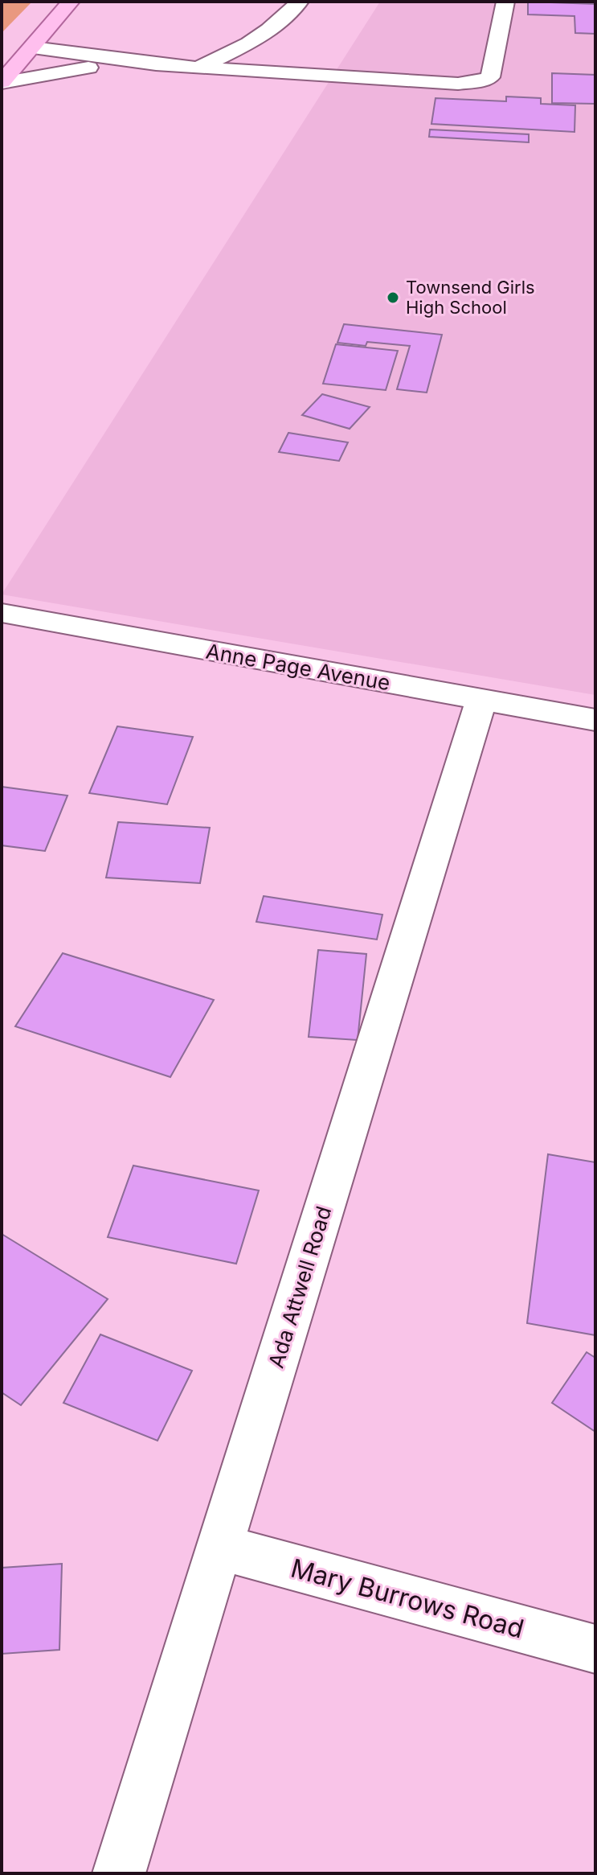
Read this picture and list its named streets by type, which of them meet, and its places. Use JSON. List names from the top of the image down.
{
  "streets": {
    "street": ["Anne Page Avenue", "Ada Attwell Road", "Mary Burrows Road"]
  },
  "crossings": [
    ["Anne Page Avenue", "Ada Attwell Road"],
    ["Ada Attwell Road", "Mary Burrows Road"]
  ],
  "places": ["Townsend Girls High School"]
}
